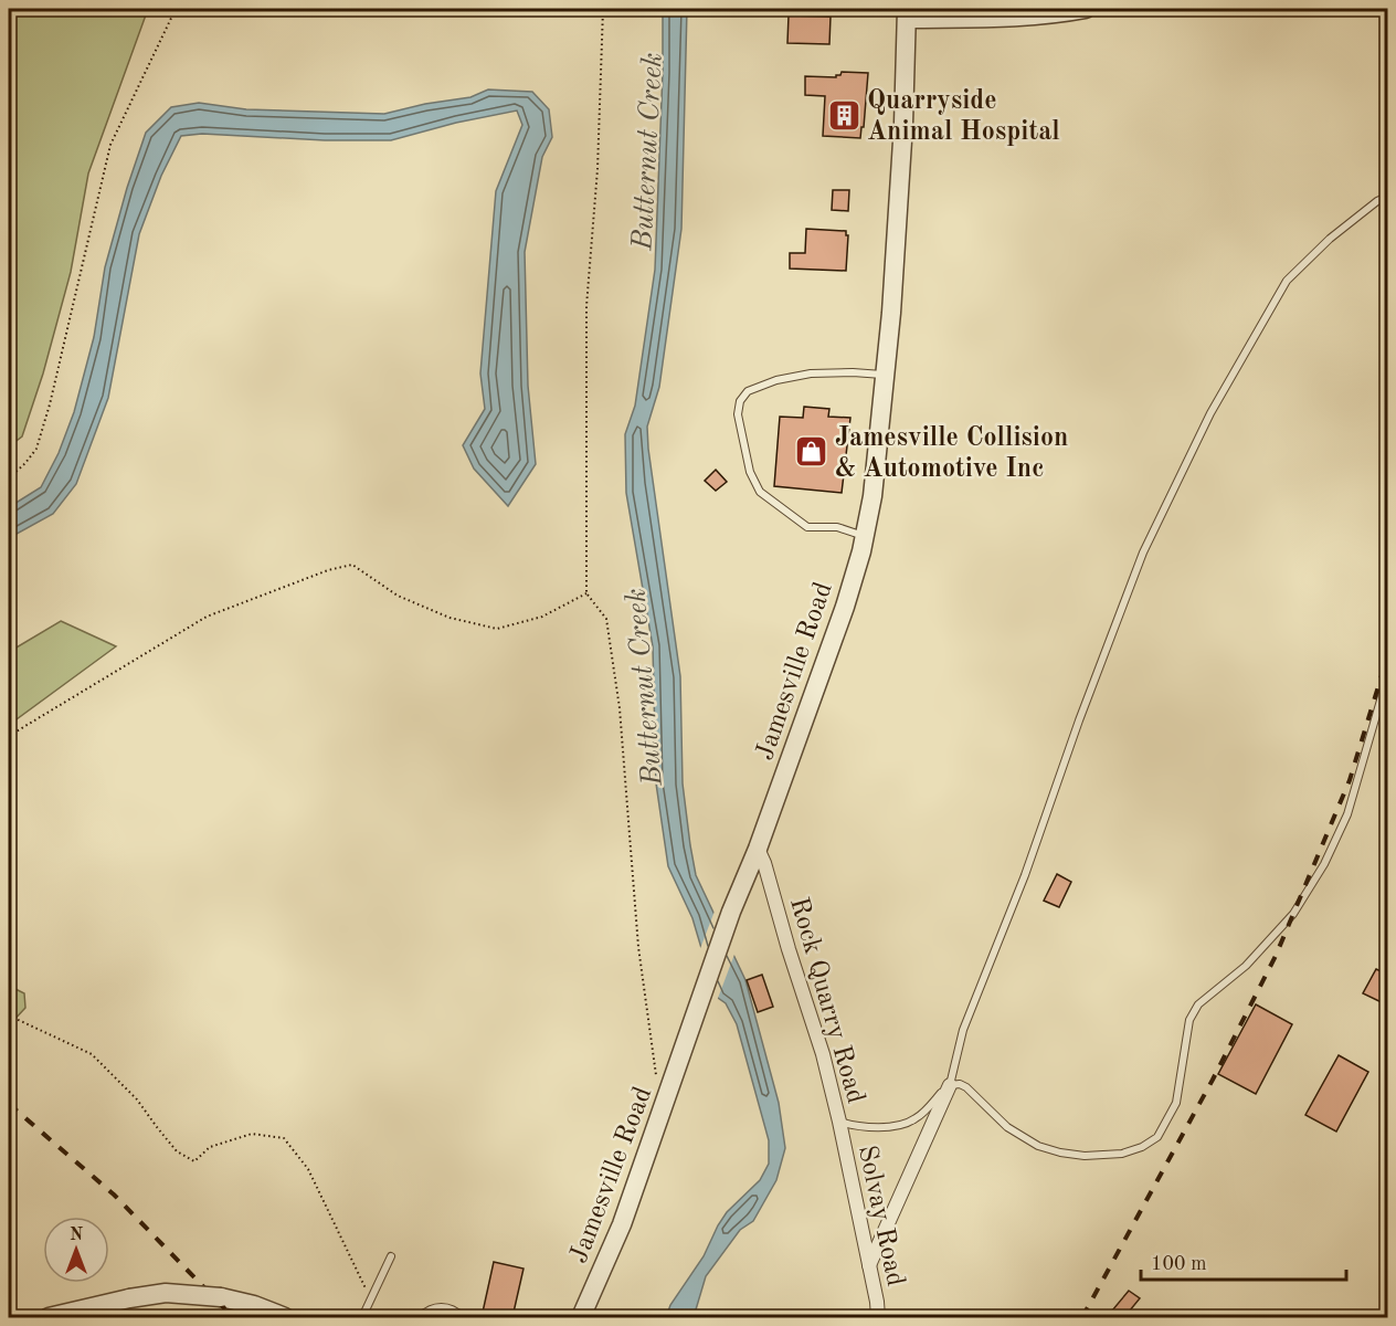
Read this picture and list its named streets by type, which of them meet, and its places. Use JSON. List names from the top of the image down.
{
  "streets": {
    "street": ["Jamesville Road", "Rock Quarry Road", "Solvay Road"]
  },
  "crossings": [
    ["Jamesville Road", "Rock Quarry Road"],
    ["Rock Quarry Road", "Solvay Road"]
  ],
  "water": ["Butternut Creek"],
  "places": {
    "building": ["Quarryside Animal Hospital"],
    "shop": ["Jamesville Collision & Automotive Inc"]
  },
  "scale_bar": "100 m",
  "north": "top"
}
